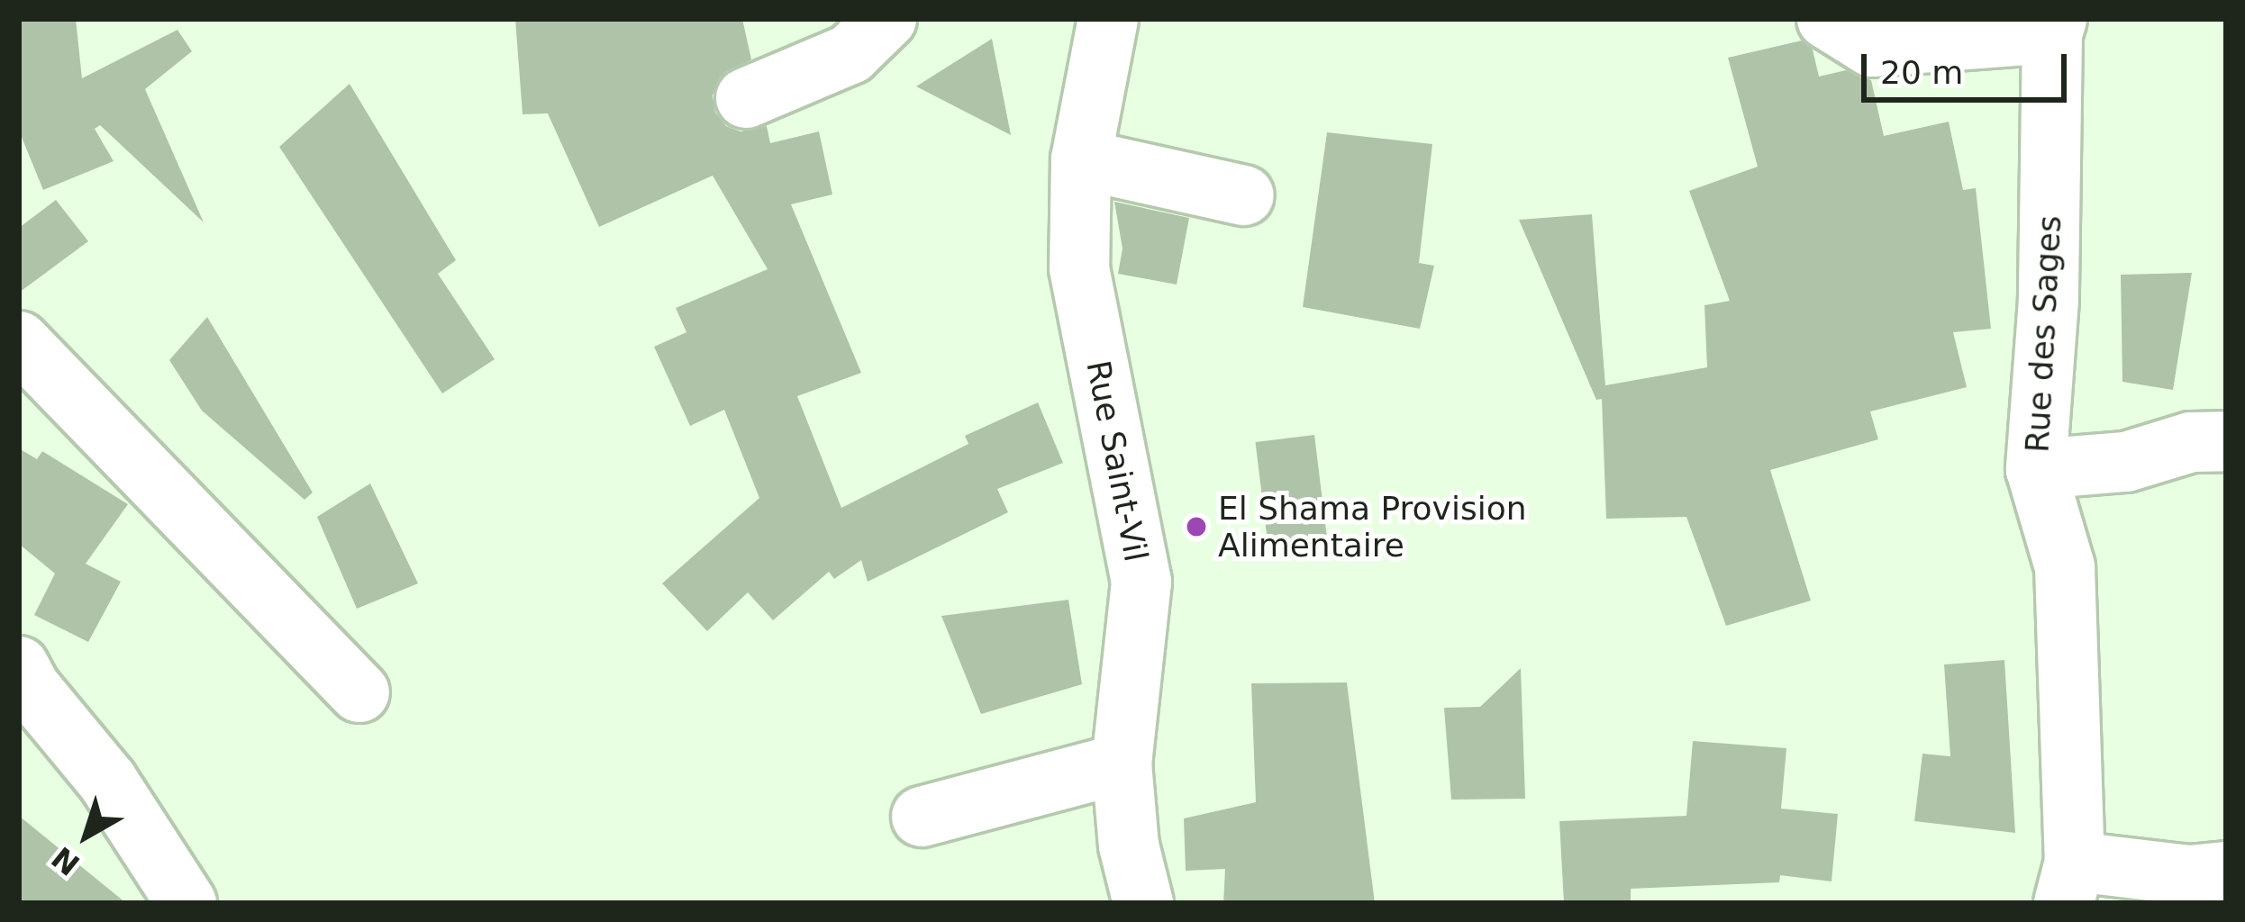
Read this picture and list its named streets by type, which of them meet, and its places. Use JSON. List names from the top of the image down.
{
  "streets": {
    "street": ["Rue des Sages", "Rue Saint-Vil"]
  },
  "places": ["El Shama Provision Alimentaire"],
  "scale_bar": "20 m",
  "north": "bottom left"
}
